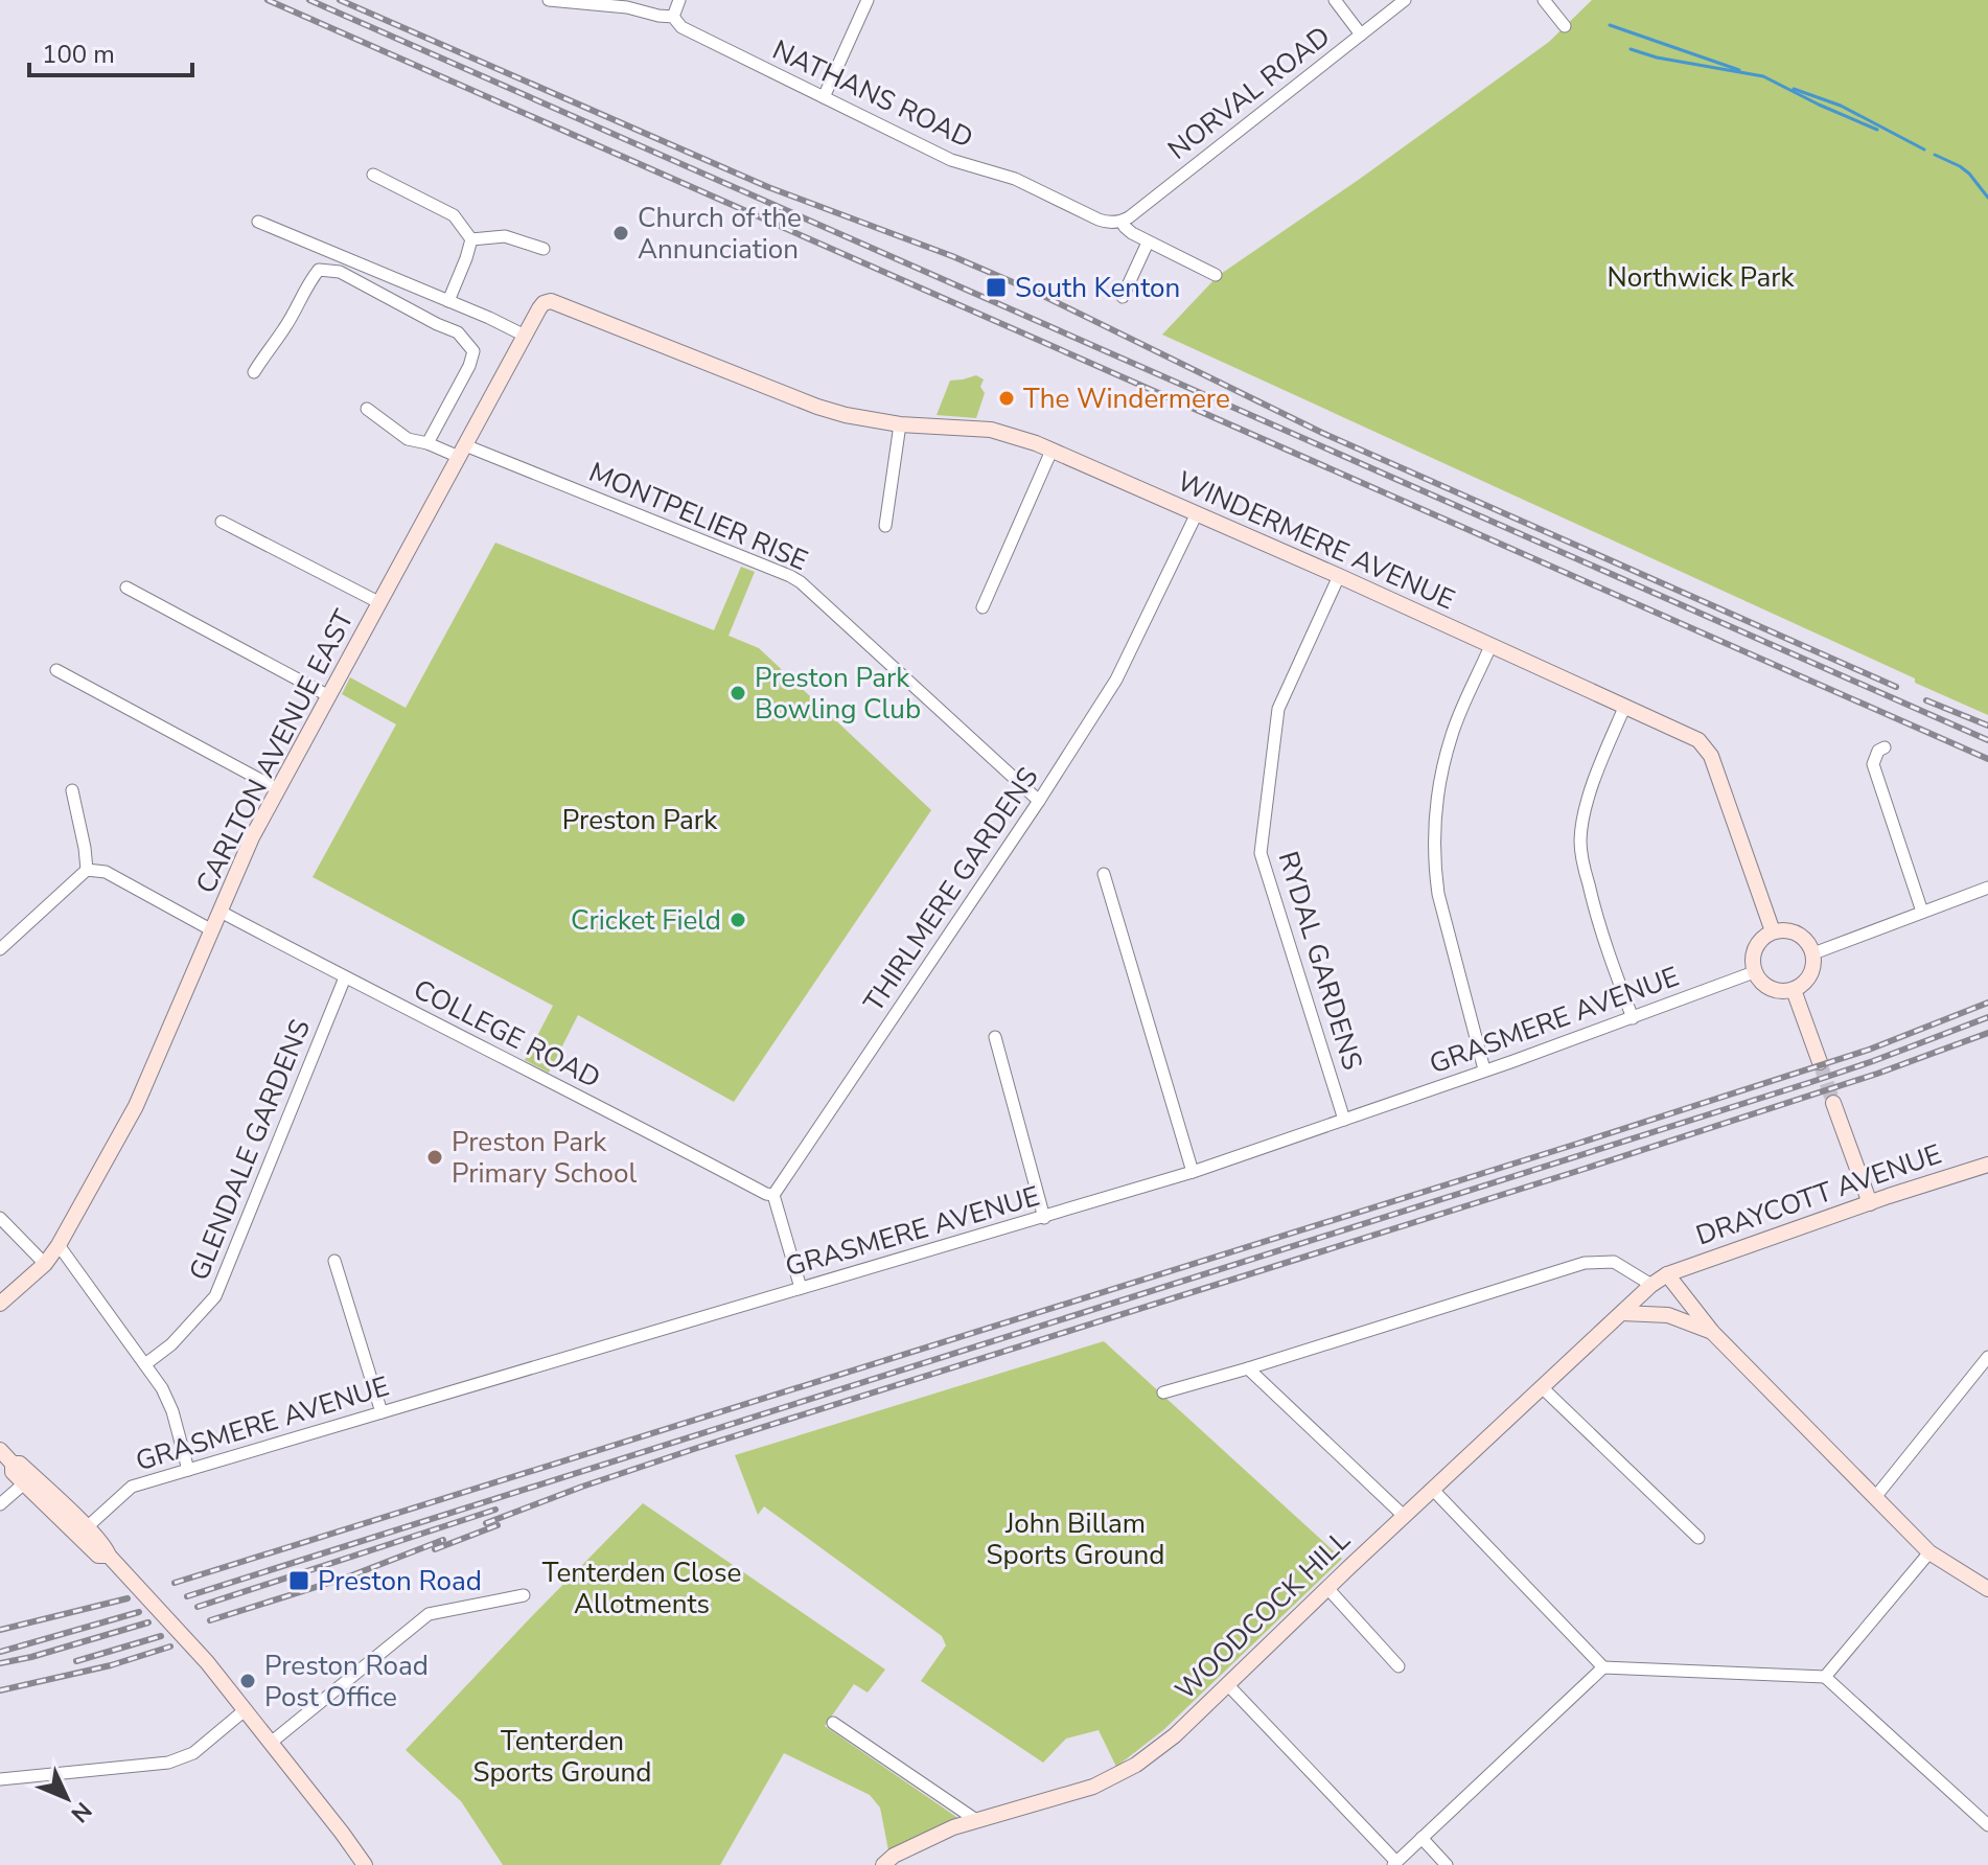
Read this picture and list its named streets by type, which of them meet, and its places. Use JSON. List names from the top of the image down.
{
  "streets": {
    "street": [
      "NORVAL ROAD",
      "NATHANS ROAD",
      "MONTPELIER RISE",
      "WINDERMERE AVENUE",
      "CARLTON AVENUE EAST",
      "THIRLMERE GARDENS",
      "RYDAL GARDENS",
      "GRASMERE AVENUE",
      "COLLEGE ROAD",
      "GLENDALE GARDENS",
      "DRAYCOTT AVENUE",
      "WOODCOCK HILL"
    ]
  },
  "crossings": [
    ["NORVAL ROAD", "NATHANS ROAD"],
    ["MONTPELIER RISE", "CARLTON AVENUE EAST"],
    ["MONTPELIER RISE", "THIRLMERE GARDENS"],
    ["WINDERMERE AVENUE", "CARLTON AVENUE EAST"],
    ["WINDERMERE AVENUE", "THIRLMERE GARDENS"],
    ["WINDERMERE AVENUE", "RYDAL GARDENS"],
    ["WINDERMERE AVENUE", "GRASMERE AVENUE"],
    ["CARLTON AVENUE EAST", "COLLEGE ROAD"],
    ["THIRLMERE GARDENS", "COLLEGE ROAD"],
    ["RYDAL GARDENS", "GRASMERE AVENUE"],
    ["COLLEGE ROAD", "GLENDALE GARDENS"],
    ["DRAYCOTT AVENUE", "WOODCOCK HILL"]
  ],
  "parks": [
    "Northwick Park",
    "Preston Park",
    "John Billam Sports Ground",
    "Tenterden Close Allotments",
    "Tenterden Sports Ground"
  ],
  "places": {
    "other": [
      "Church of the Annunciation",
      "The Windermere",
      "Preston Park Bowling Club",
      "Cricket Field",
      "Preston Park Primary School",
      "Preston Road Post Office"
    ],
    "transit": ["South Kenton", "Preston Road"]
  },
  "scale_bar": "100 m",
  "north": "bottom right"
}
